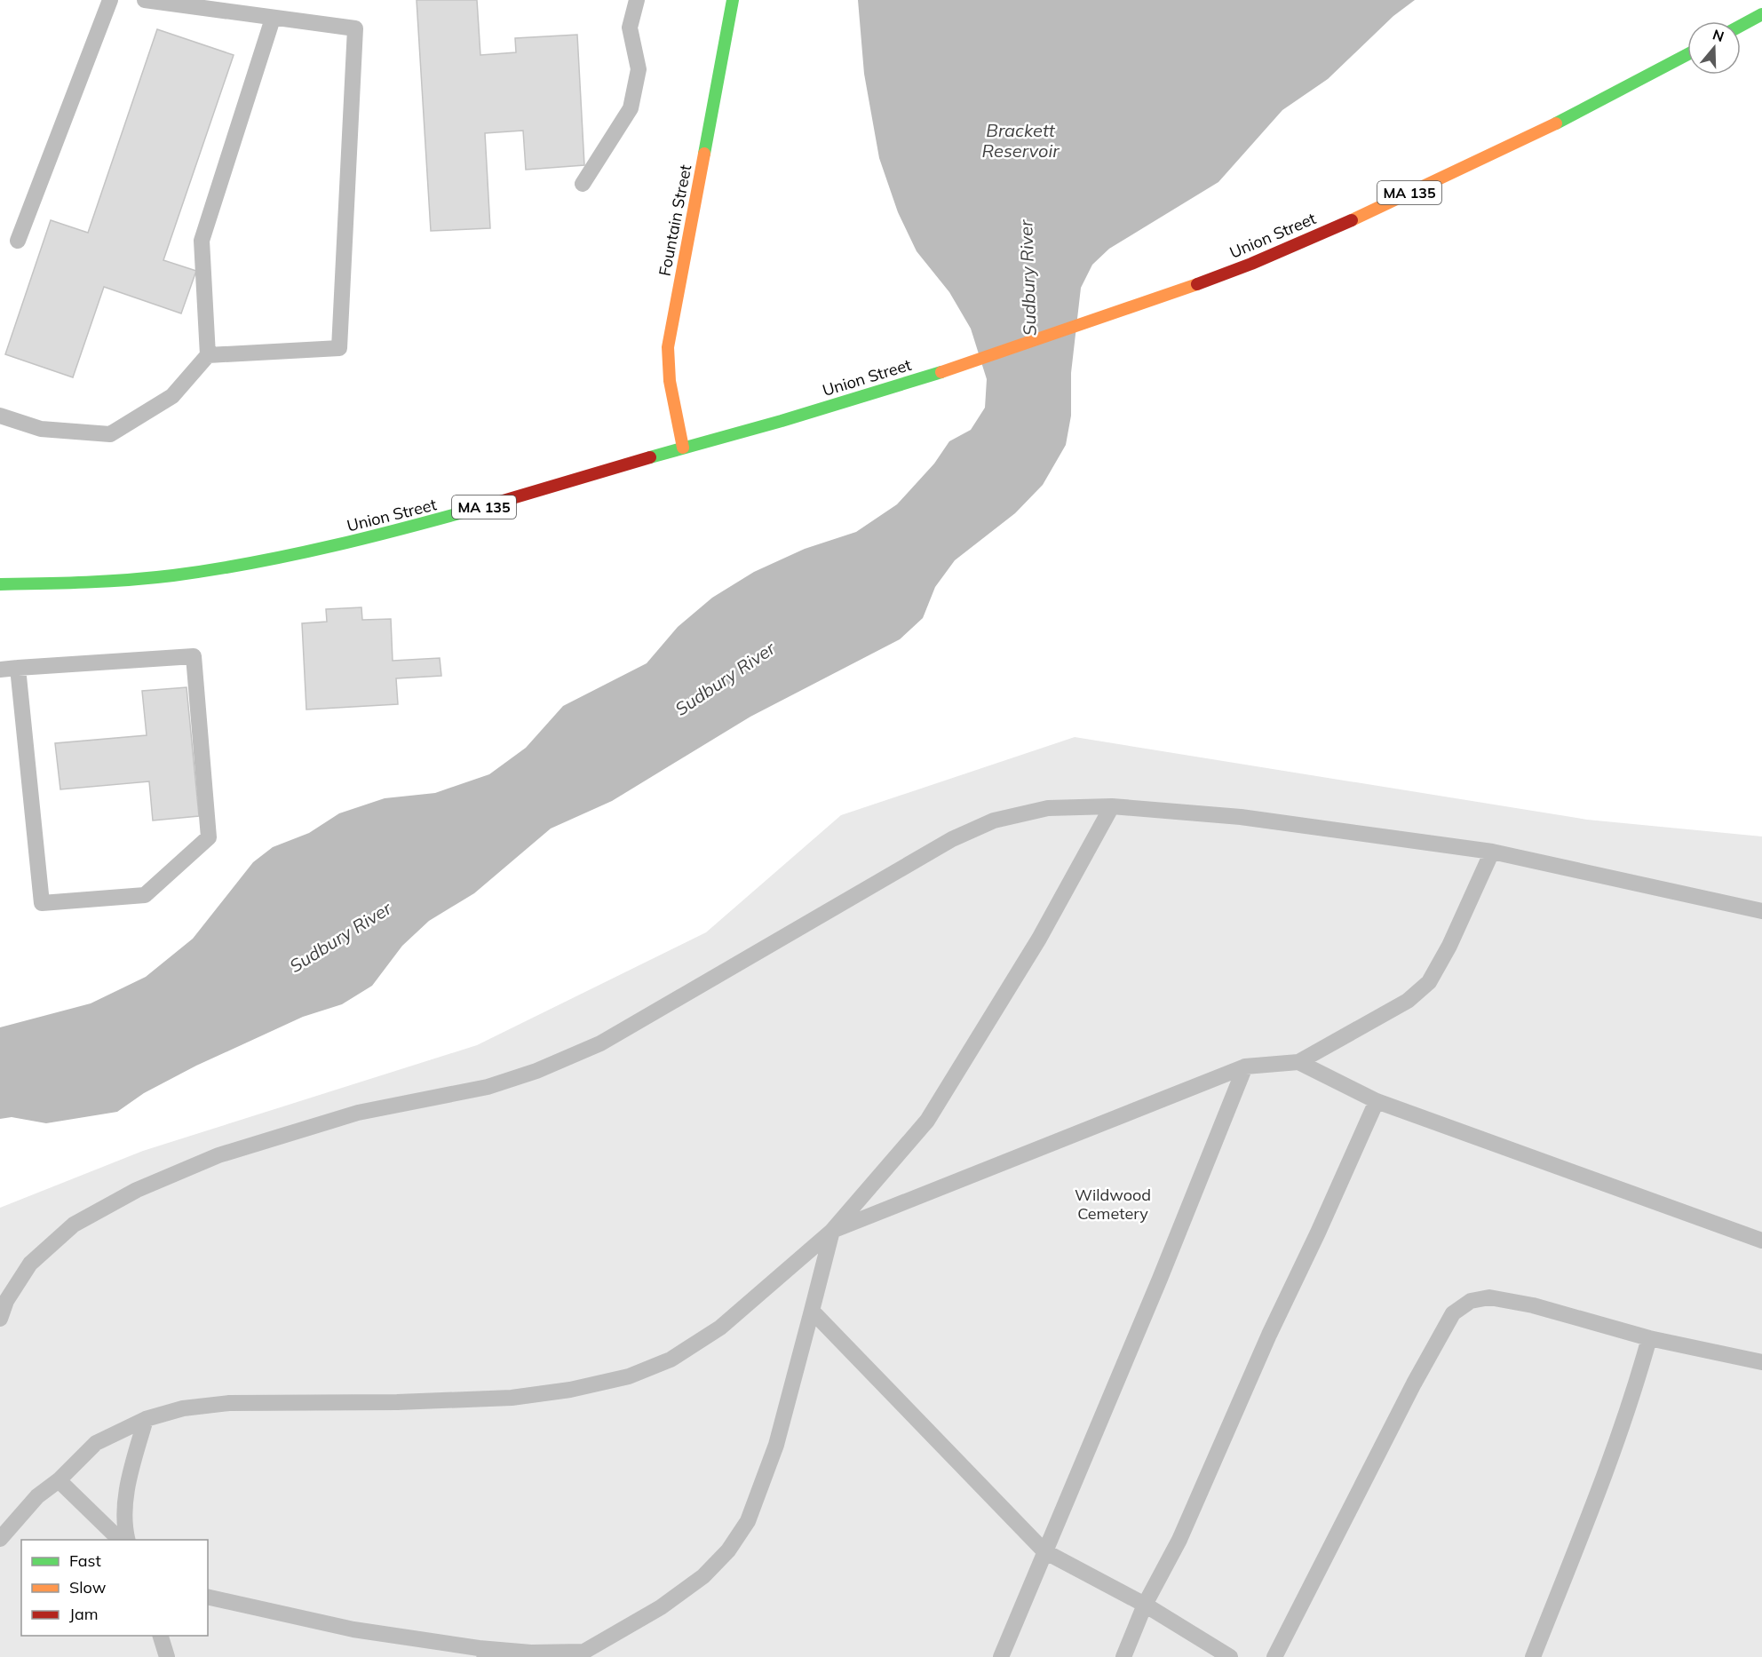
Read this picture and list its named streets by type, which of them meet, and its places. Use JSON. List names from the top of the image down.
{
  "streets": {
    "main road": ["MA 135", "Fountain Street", "Union Street"]
  },
  "crossings": [
    ["Fountain Street", "Union Street"]
  ],
  "water": ["Brackett Reservoir", "Sudbury River"],
  "parks": ["Wildwood Cemetery"],
  "legend": ["Fast", "Slow", "Jam"],
  "north": "top"
}
